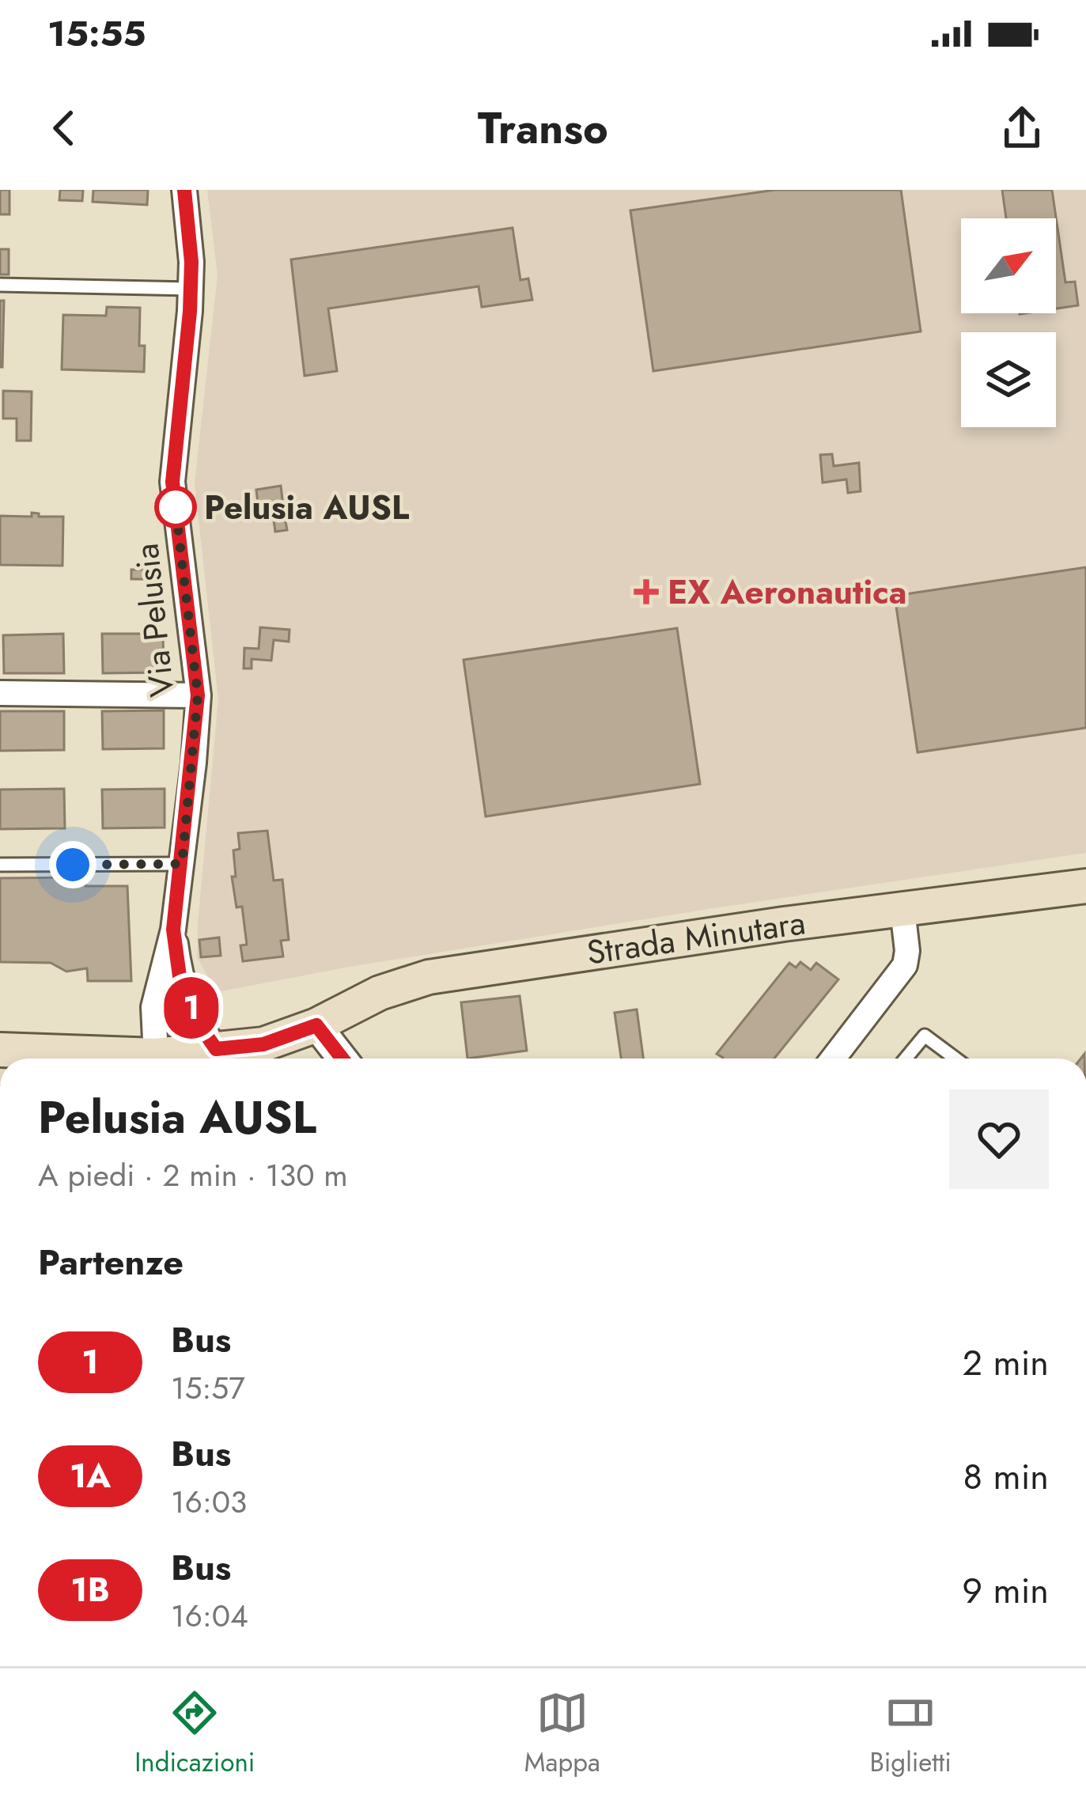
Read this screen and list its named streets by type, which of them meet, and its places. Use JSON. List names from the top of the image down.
{
  "streets": {
    "main road": ["Strada Minutara"],
    "street": ["Via Pelusia"]
  },
  "crossings": [
    ["Via Pelusia", "Strada Minutara"]
  ],
  "places": {
    "other": ["Pelusia AUSL"],
    "health": ["EX Aeronautica"]
  },
  "lines": ["bus line 1"],
  "north": "top right",
  "page": {
    "status": "15:55",
    "header": "Transo",
    "on_map": "1",
    "heading": [
      ["Pelusia AUSL", "A piedi · 2 min · 130 m"],
      "Partenze"
    ],
    "list": [
      {
        "mark": "1",
        "name": "Bus",
        "note": "15:57",
        "value": "2 min"
      },
      {
        "mark": "1A",
        "name": "Bus",
        "note": "16:03",
        "value": "8 min"
      },
      {
        "mark": "1B",
        "name": "Bus",
        "note": "16:04",
        "value": "9 min"
      }
    ],
    "tabs": ["Indicazioni", "Mappa", "Biglietti"]
  }
}
